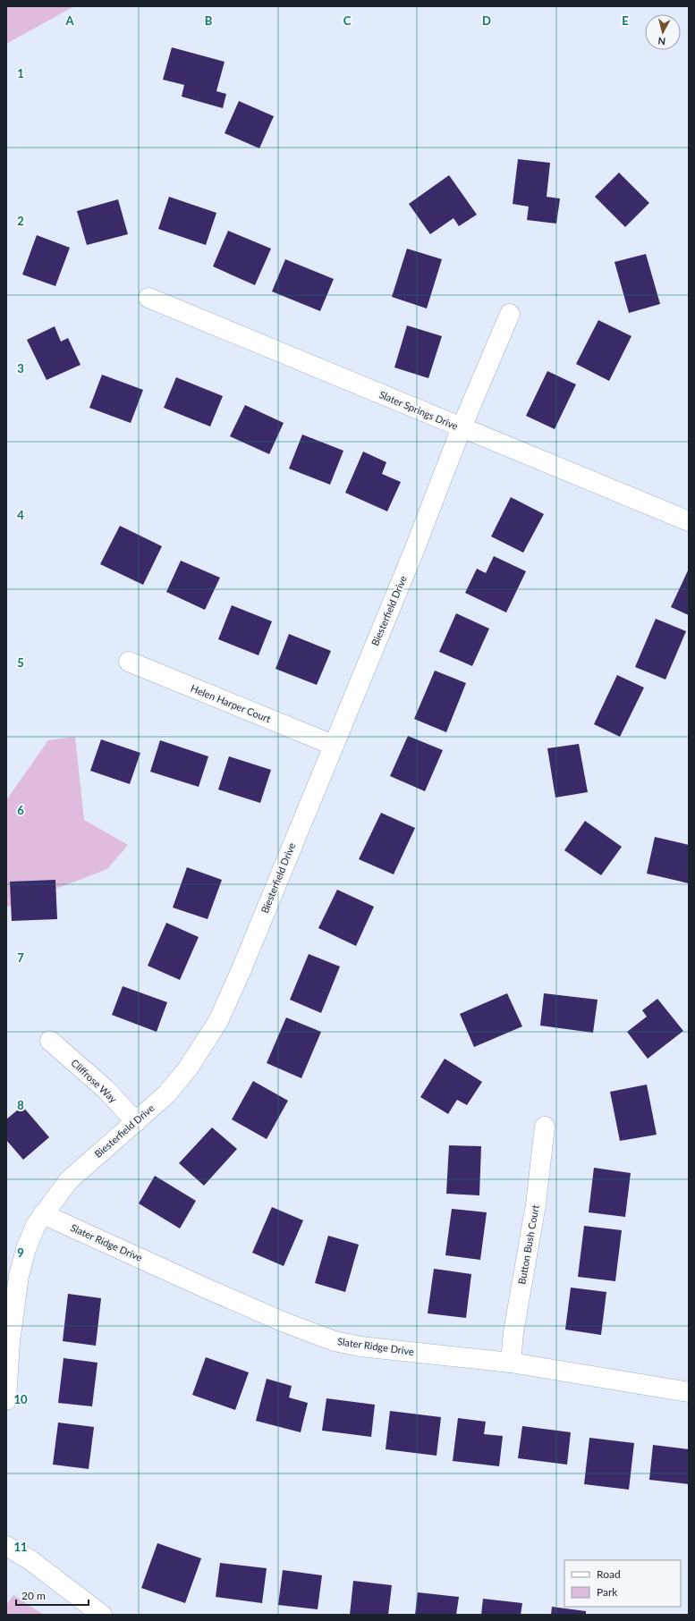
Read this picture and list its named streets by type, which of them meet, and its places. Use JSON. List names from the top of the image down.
{
  "streets": {
    "street": [
      "Slater Springs Drive",
      "Biesterfield Drive",
      "Helen Harper Court",
      "Cliffrose Way",
      "Slater Ridge Drive",
      "Button Bush Court"
    ]
  },
  "crossings": [
    ["Slater Springs Drive", "Biesterfield Drive"],
    ["Biesterfield Drive", "Helen Harper Court"],
    ["Biesterfield Drive", "Cliffrose Way"],
    ["Biesterfield Drive", "Slater Ridge Drive"],
    ["Slater Ridge Drive", "Button Bush Court"]
  ],
  "legend": ["Road", "Park"],
  "scale_bar": "20 m",
  "north": "bottom",
  "grid": {
    "columns": [
      "A",
      "B",
      "C",
      "D",
      "E"
    ],
    "rows": [
      "1",
      "2",
      "3",
      "4",
      "5",
      "6",
      "7",
      "8",
      "9",
      "10",
      "11"
    ]
  }
}
